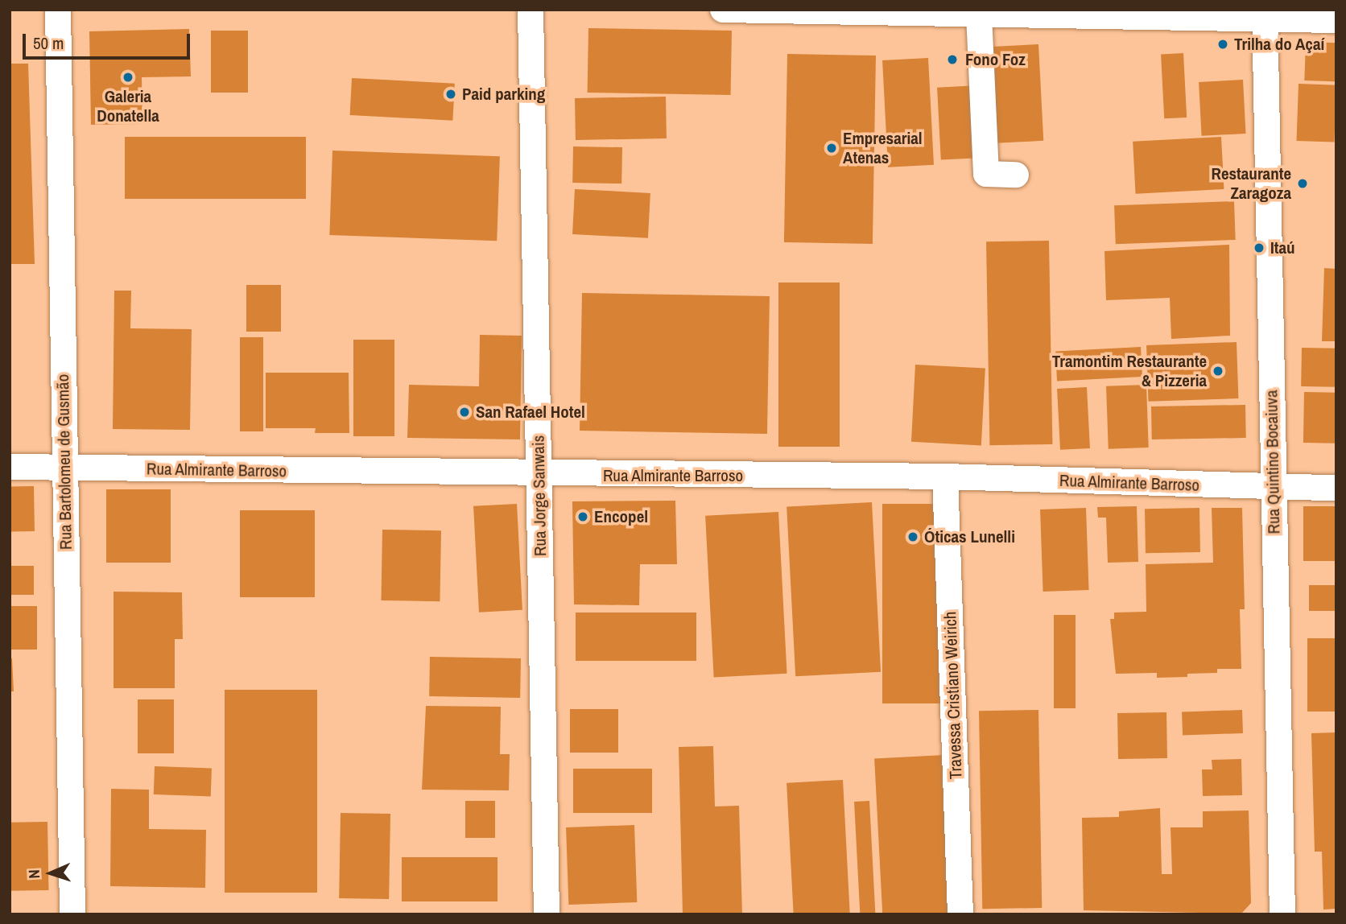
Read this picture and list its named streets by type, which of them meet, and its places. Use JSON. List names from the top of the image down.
{
  "streets": {
    "street": [
      "Rua Bartolomeu de Gusmão",
      "Rua Quintino Bocaiuva",
      "Rua Almirante Barroso",
      "Rua Jorge Sanwais",
      "Travessa Cristiano Weirich"
    ]
  },
  "crossings": [
    ["Rua Bartolomeu de Gusmão", "Rua Almirante Barroso"],
    ["Rua Quintino Bocaiuva", "Rua Almirante Barroso"],
    ["Rua Almirante Barroso", "Rua Jorge Sanwais"],
    ["Rua Almirante Barroso", "Travessa Cristiano Weirich"]
  ],
  "places": [
    "Trilha do Açaí",
    "Fono Foz",
    "Galeria Donatella",
    "Paid parking",
    "Empresarial Atenas",
    "Restaurante Zaragoza",
    "Itaú",
    "Tramontim Restaurante & Pizzeria",
    "San Rafael Hotel",
    "Encopel",
    "Óticas Lunelli"
  ],
  "scale_bar": "50 m",
  "north": "left"
}
